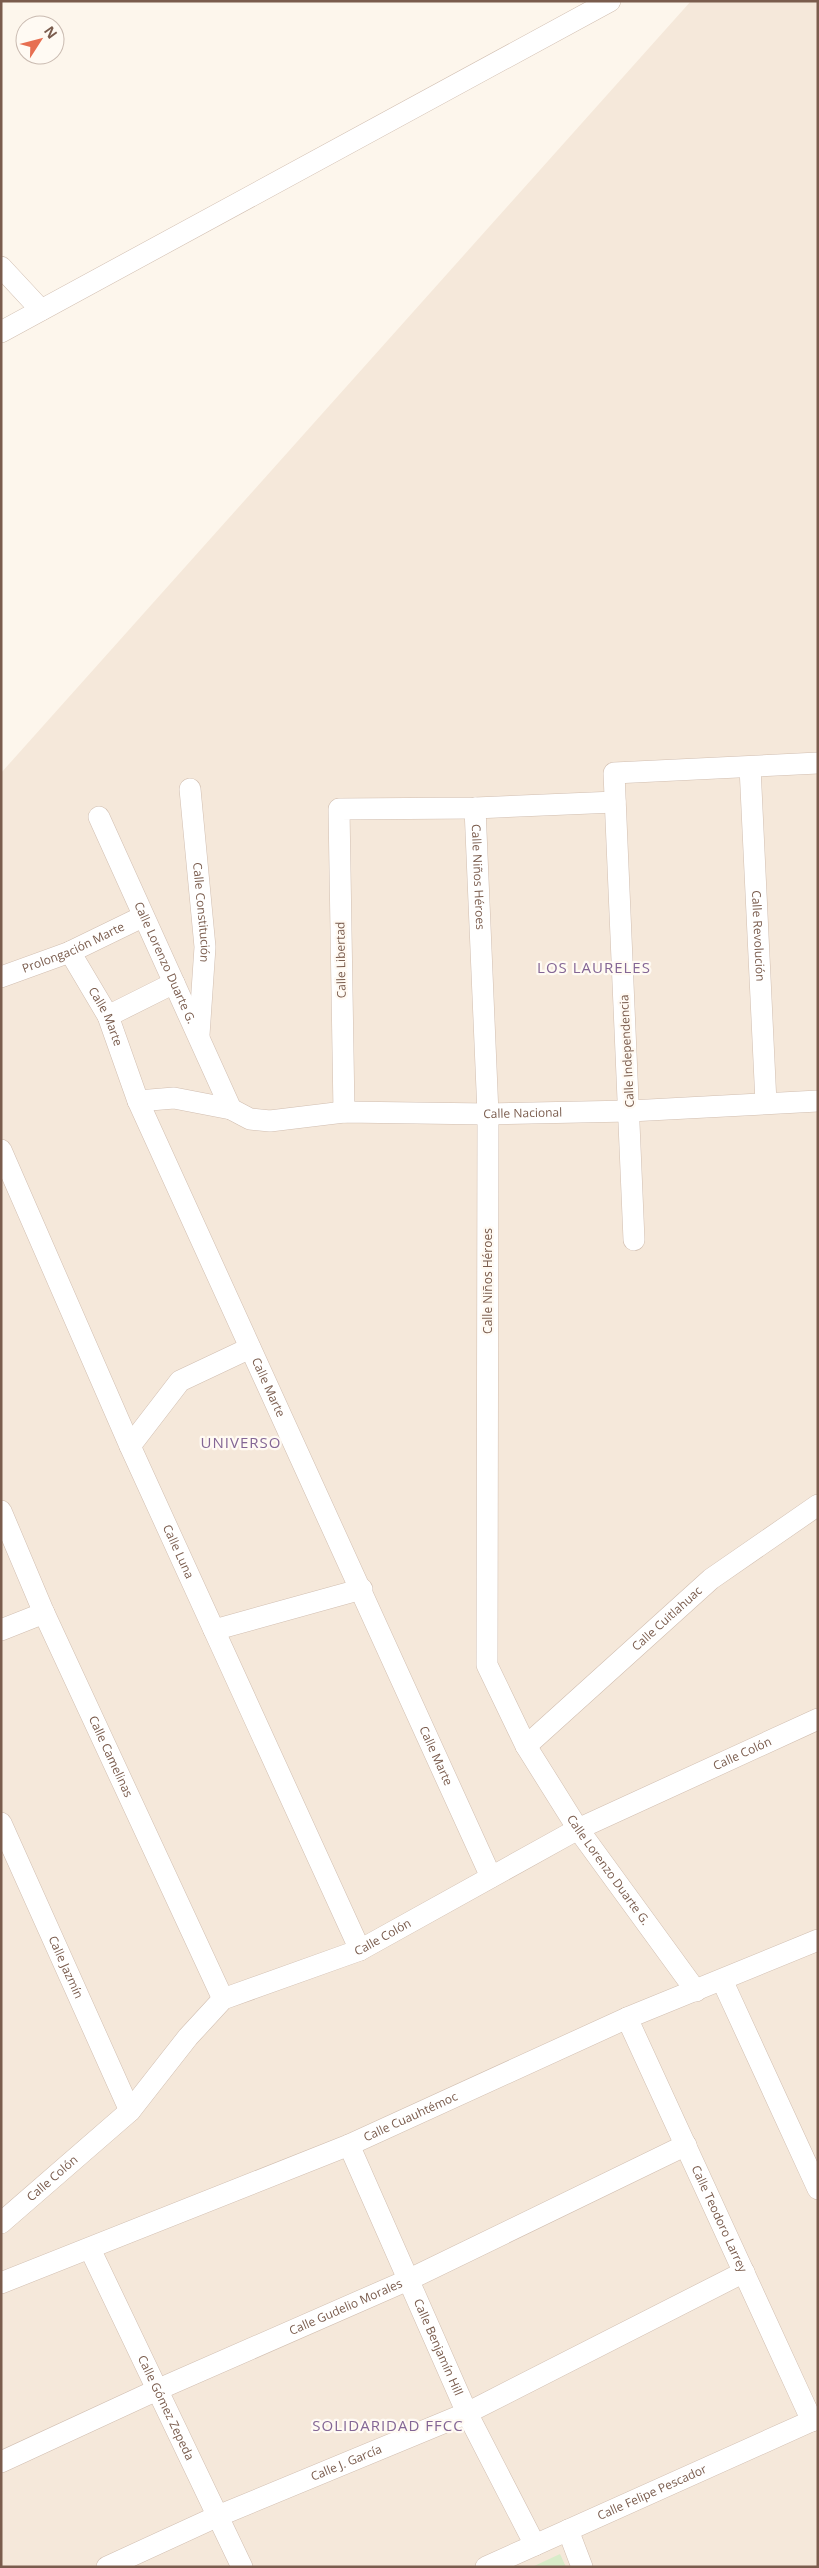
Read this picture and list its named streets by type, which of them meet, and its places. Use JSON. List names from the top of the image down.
{
  "streets": {
    "street": [
      "Calle Niños Héroes",
      "Calle Constitución",
      "Calle Revolución",
      "Prolongación Marte",
      "Calle Libertad",
      "Calle Lorenzo Duarte G.",
      "Calle Marte",
      "Calle Independencia",
      "Calle Nacional",
      "Calle Luna",
      "Calle Cuitlahuac",
      "Calle Colón",
      "Calle Camelinas",
      "Calle Jazmín",
      "Calle Cuauhtémoc",
      "Calle Teodoro Larrey",
      "Calle Gudelio Morales",
      "Calle Benjamín Hill",
      "Calle Gómez Zepeda",
      "Calle J. García",
      "Calle Felipe Pescador"
    ]
  },
  "crossings": [
    ["Calle Niños Héroes", "Calle Libertad"],
    ["Calle Niños Héroes", "Calle Lorenzo Duarte G."],
    ["Calle Niños Héroes", "Calle Nacional"],
    ["Calle Niños Héroes", "Calle Cuitlahuac"],
    ["Calle Constitución", "Calle Lorenzo Duarte G."],
    ["Calle Revolución", "Calle Independencia"],
    ["Calle Revolución", "Calle Nacional"],
    ["Prolongación Marte", "Calle Lorenzo Duarte G."],
    ["Prolongación Marte", "Calle Marte"],
    ["Calle Libertad", "Calle Nacional"],
    ["Calle Lorenzo Duarte G.", "Calle Nacional"],
    ["Calle Lorenzo Duarte G.", "Calle Cuitlahuac"],
    ["Calle Lorenzo Duarte G.", "Calle Colón"],
    ["Calle Lorenzo Duarte G.", "Calle Cuauhtémoc"],
    ["Calle Marte", "Calle Nacional"],
    ["Calle Marte", "Calle Colón"],
    ["Calle Independencia", "Calle Nacional"],
    ["Calle Luna", "Calle Colón"],
    ["Calle Colón", "Calle Camelinas"],
    ["Calle Colón", "Calle Jazmín"],
    ["Calle Cuauhtémoc", "Calle Teodoro Larrey"],
    ["Calle Cuauhtémoc", "Calle Benjamín Hill"],
    ["Calle Cuauhtémoc", "Calle Gómez Zepeda"],
    ["Calle Teodoro Larrey", "Calle Gudelio Morales"],
    ["Calle Teodoro Larrey", "Calle J. García"],
    ["Calle Teodoro Larrey", "Calle Felipe Pescador"],
    ["Calle Gudelio Morales", "Calle Benjamín Hill"],
    ["Calle Gudelio Morales", "Calle Gómez Zepeda"],
    ["Calle Benjamín Hill", "Calle J. García"],
    ["Calle Benjamín Hill", "Calle Felipe Pescador"],
    ["Calle Gómez Zepeda", "Calle J. García"]
  ],
  "districts": ["LOS LAURELES", "UNIVERSO", "SOLIDARIDAD FFCC"],
  "north": "top right"
}
